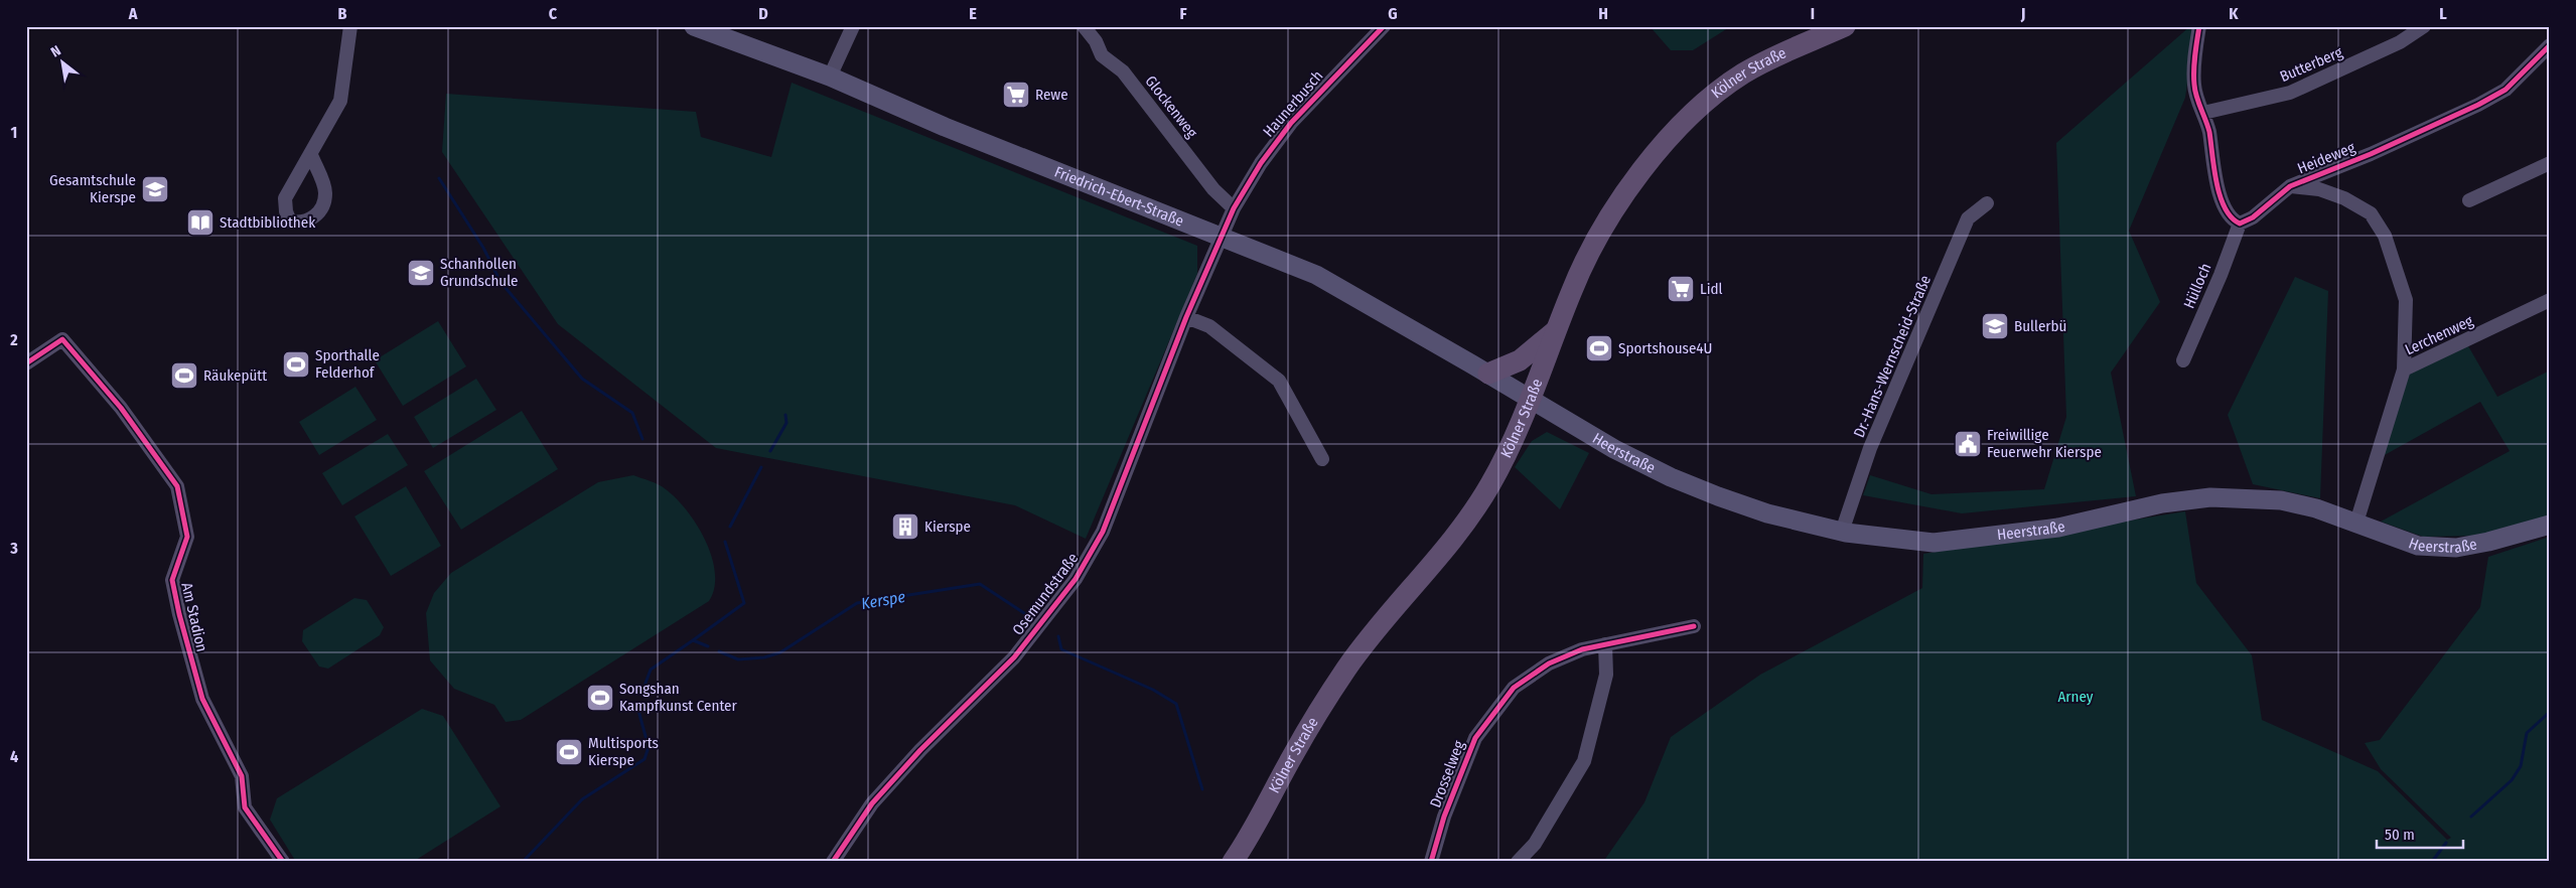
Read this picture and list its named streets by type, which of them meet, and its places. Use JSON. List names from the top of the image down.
{
  "streets": {
    "main road": ["Kölner Straße", "Friedrich-Ebert-Straße", "Heerstraße"],
    "street": [
      "Butterberg",
      "Haunerbusch",
      "Glockenweg",
      "Heideweg",
      "Hülloch",
      "Lerchenweg",
      "Dr.-Hans-Wernscheid-Straße",
      "Osemundstraße",
      "Am Stadion",
      "Drosselweg"
    ]
  },
  "crossings": [
    ["Kölner Straße", "Friedrich-Ebert-Straße"],
    ["Kölner Straße", "Heerstraße"],
    ["Haunerbusch", "Glockenweg"],
    ["Haunerbusch", "Friedrich-Ebert-Straße"],
    ["Haunerbusch", "Osemundstraße"],
    ["Heideweg", "Hülloch"],
    ["Friedrich-Ebert-Straße", "Heerstraße"],
    ["Friedrich-Ebert-Straße", "Osemundstraße"],
    ["Lerchenweg", "Heerstraße"],
    ["Dr.-Hans-Wernscheid-Straße", "Heerstraße"]
  ],
  "water": ["Kerspe"],
  "parks": ["Arney"],
  "places": {
    "supermarket": ["Rewe", "Lidl"],
    "school or university": ["Gesamtschule Kierspe", "Schanhollen Grundschule", "Bullerbü"],
    "library": ["Stadtbibliothek"],
    "sports": [
      "Sportshouse4U",
      "Sporthalle Felderhof",
      "Räukepütt",
      "Songshan Kampfkunst Center",
      "Multisports Kierspe"
    ],
    "public building": ["Freiwillige Feuerwehr Kierspe"],
    "building": ["Kierspe"]
  },
  "scale_bar": "50 m",
  "north": "top left",
  "grid": {
    "columns": [
      "A",
      "B",
      "C",
      "D",
      "E",
      "F",
      "G",
      "H",
      "I",
      "J",
      "K",
      "L"
    ],
    "rows": [
      "1",
      "2",
      "3",
      "4"
    ]
  }
}
